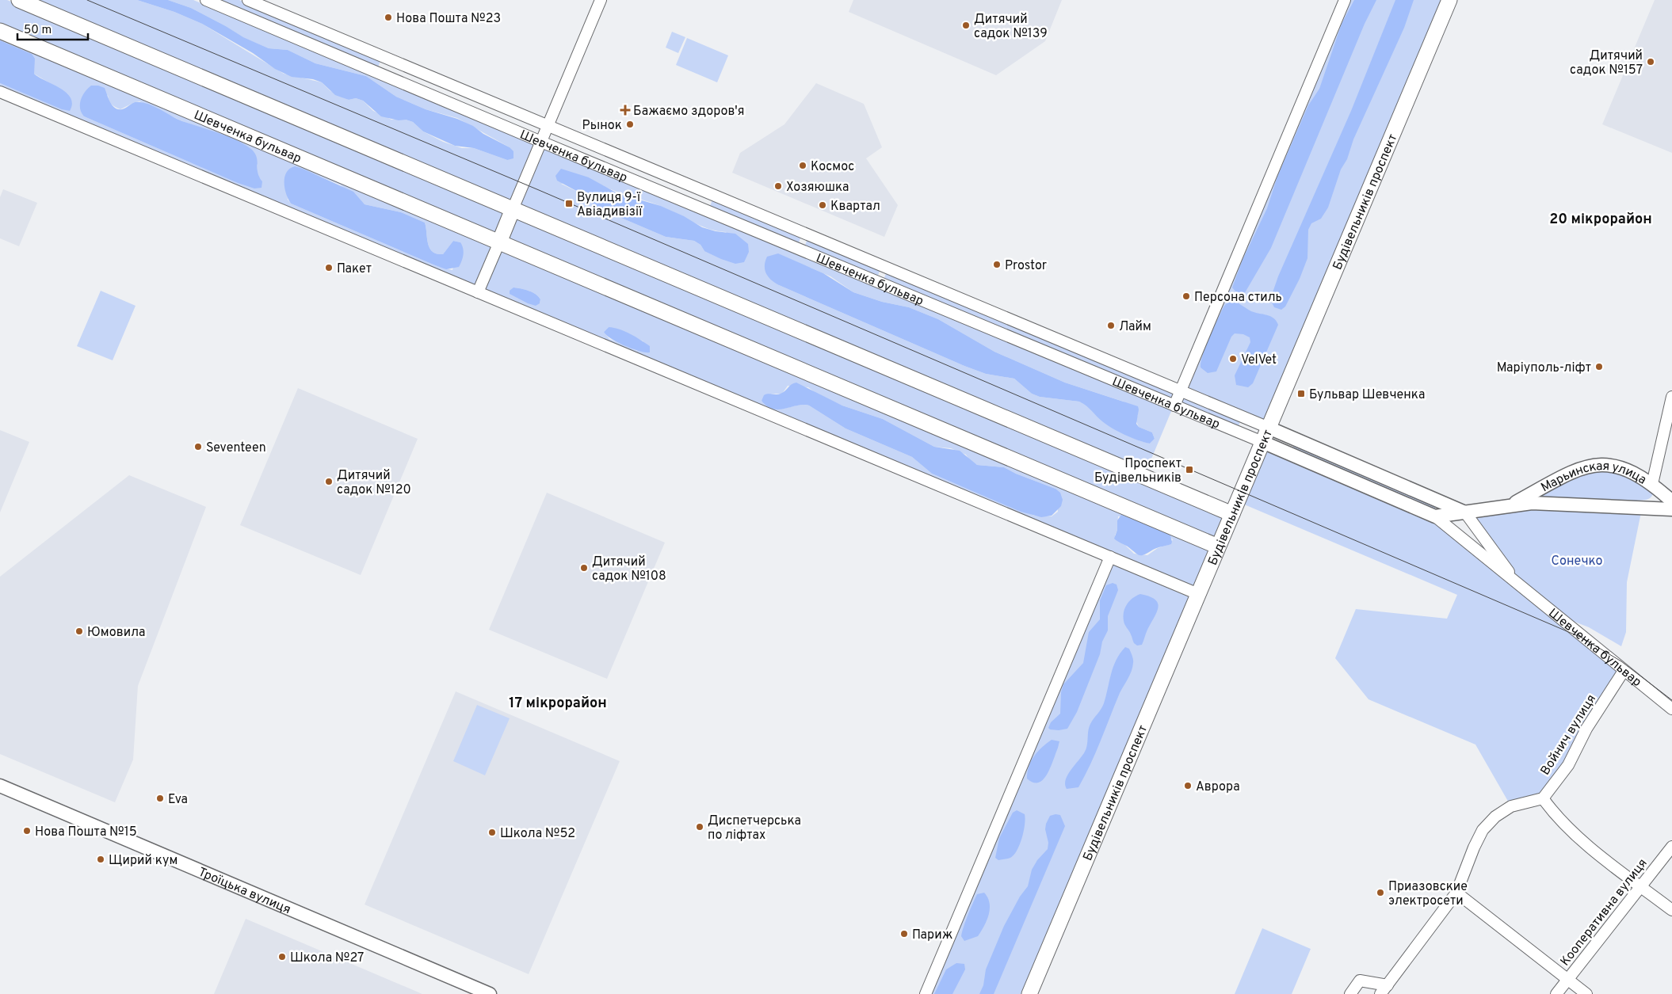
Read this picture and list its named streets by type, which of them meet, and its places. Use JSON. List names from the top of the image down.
{
  "streets": {
    "main road": ["Шевченка бульвар", "Будівельників проспект"],
    "street": [
      "Марьинская улица",
      "Войнич вулиця",
      "Троїцька вулиця",
      "Кооперативна вулиця"
    ]
  },
  "crossings": [
    ["Шевченка бульвар", "Будівельників проспект"],
    ["Шевченка бульвар", "Марьинская улица"],
    ["Шевченка бульвар", "Войнич вулиця"]
  ],
  "districts": ["20 мікрорайон", "17 мікрорайон"],
  "parks": ["Сонечко"],
  "places": {
    "other": [
      "Нова Пошта №23",
      "Дитячий садок №139",
      "Дитячий садок №157",
      "Рынок",
      "Космос",
      "Хозяюшка",
      "Квартал",
      "Prostor",
      "Пакет",
      "Персона стиль",
      "Лайм",
      "VelVet",
      "Маріуполь-ліфт",
      "Seventeen",
      "Дитячий садок №120",
      "Дитячий садок №108",
      "Юмовила",
      "Аврора",
      "Eva",
      "Диспетчерська по ліфтах",
      "Нова Пошта №15",
      "Школа №52",
      "Щирий кум",
      "Приазовские электросети",
      "Париж",
      "Школа №27"
    ],
    "health": ["Бажаємо здоров'я"],
    "transit": ["Вулиця 9-ї Авіадивізії", "Бульвар Шевченка", "Проспект Будівельників"]
  },
  "scale_bar": "50 m"
}
